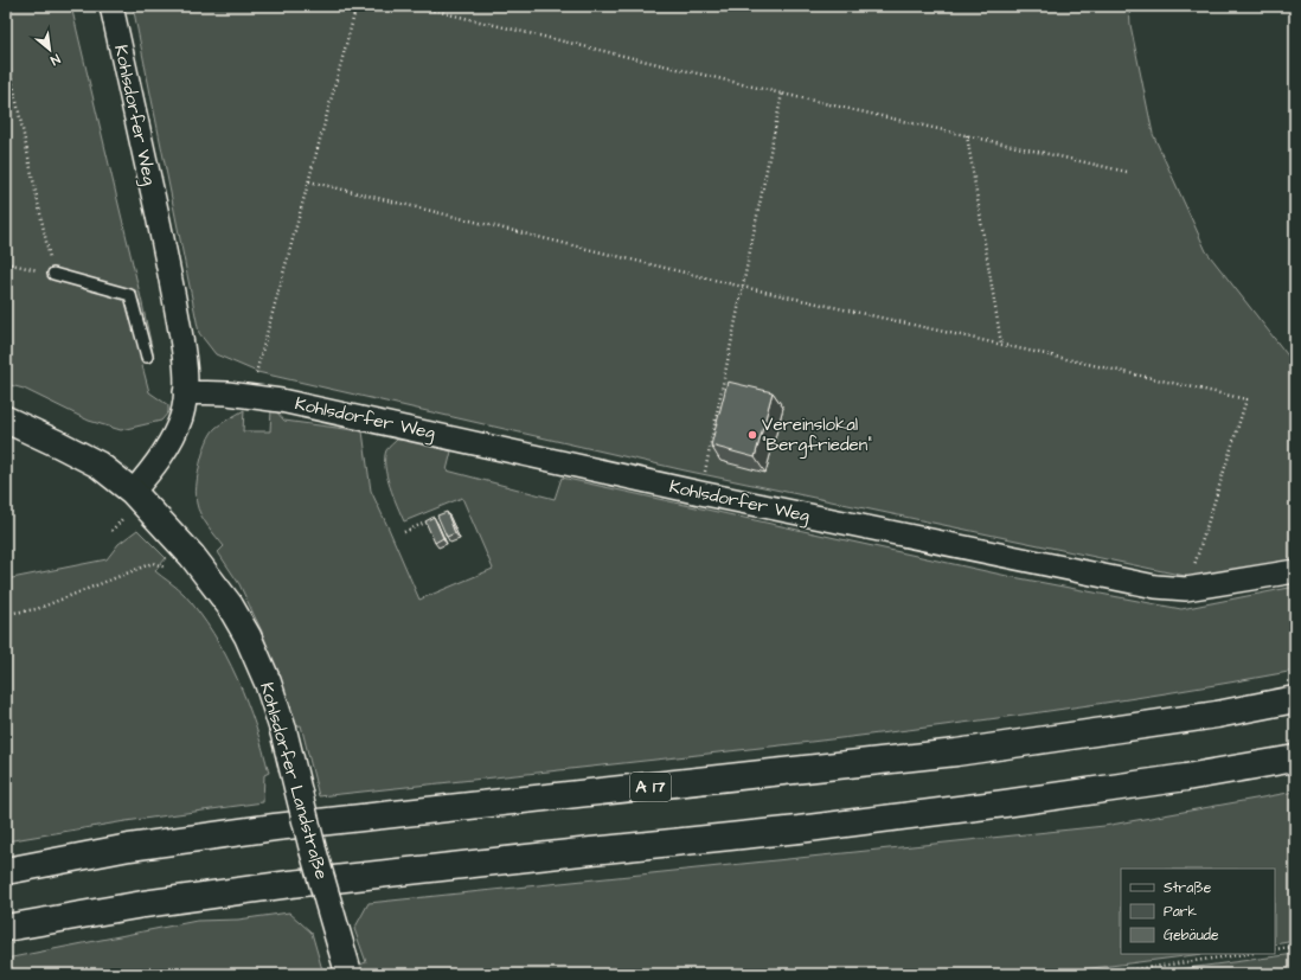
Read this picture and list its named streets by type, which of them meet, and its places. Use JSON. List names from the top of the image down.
{
  "streets": {
    "main road": ["Kohlsdorfer Landstraße", "A 17"],
    "street": ["Kohlsdorfer Weg"]
  },
  "crossings": [
    ["Kohlsdorfer Weg", "Kohlsdorfer Landstraße"]
  ],
  "places": ["Vereinslokal \"Bergfrieden\""],
  "legend": ["Straße", "Park", "Gebäude"],
  "north": "bottom right"
}
